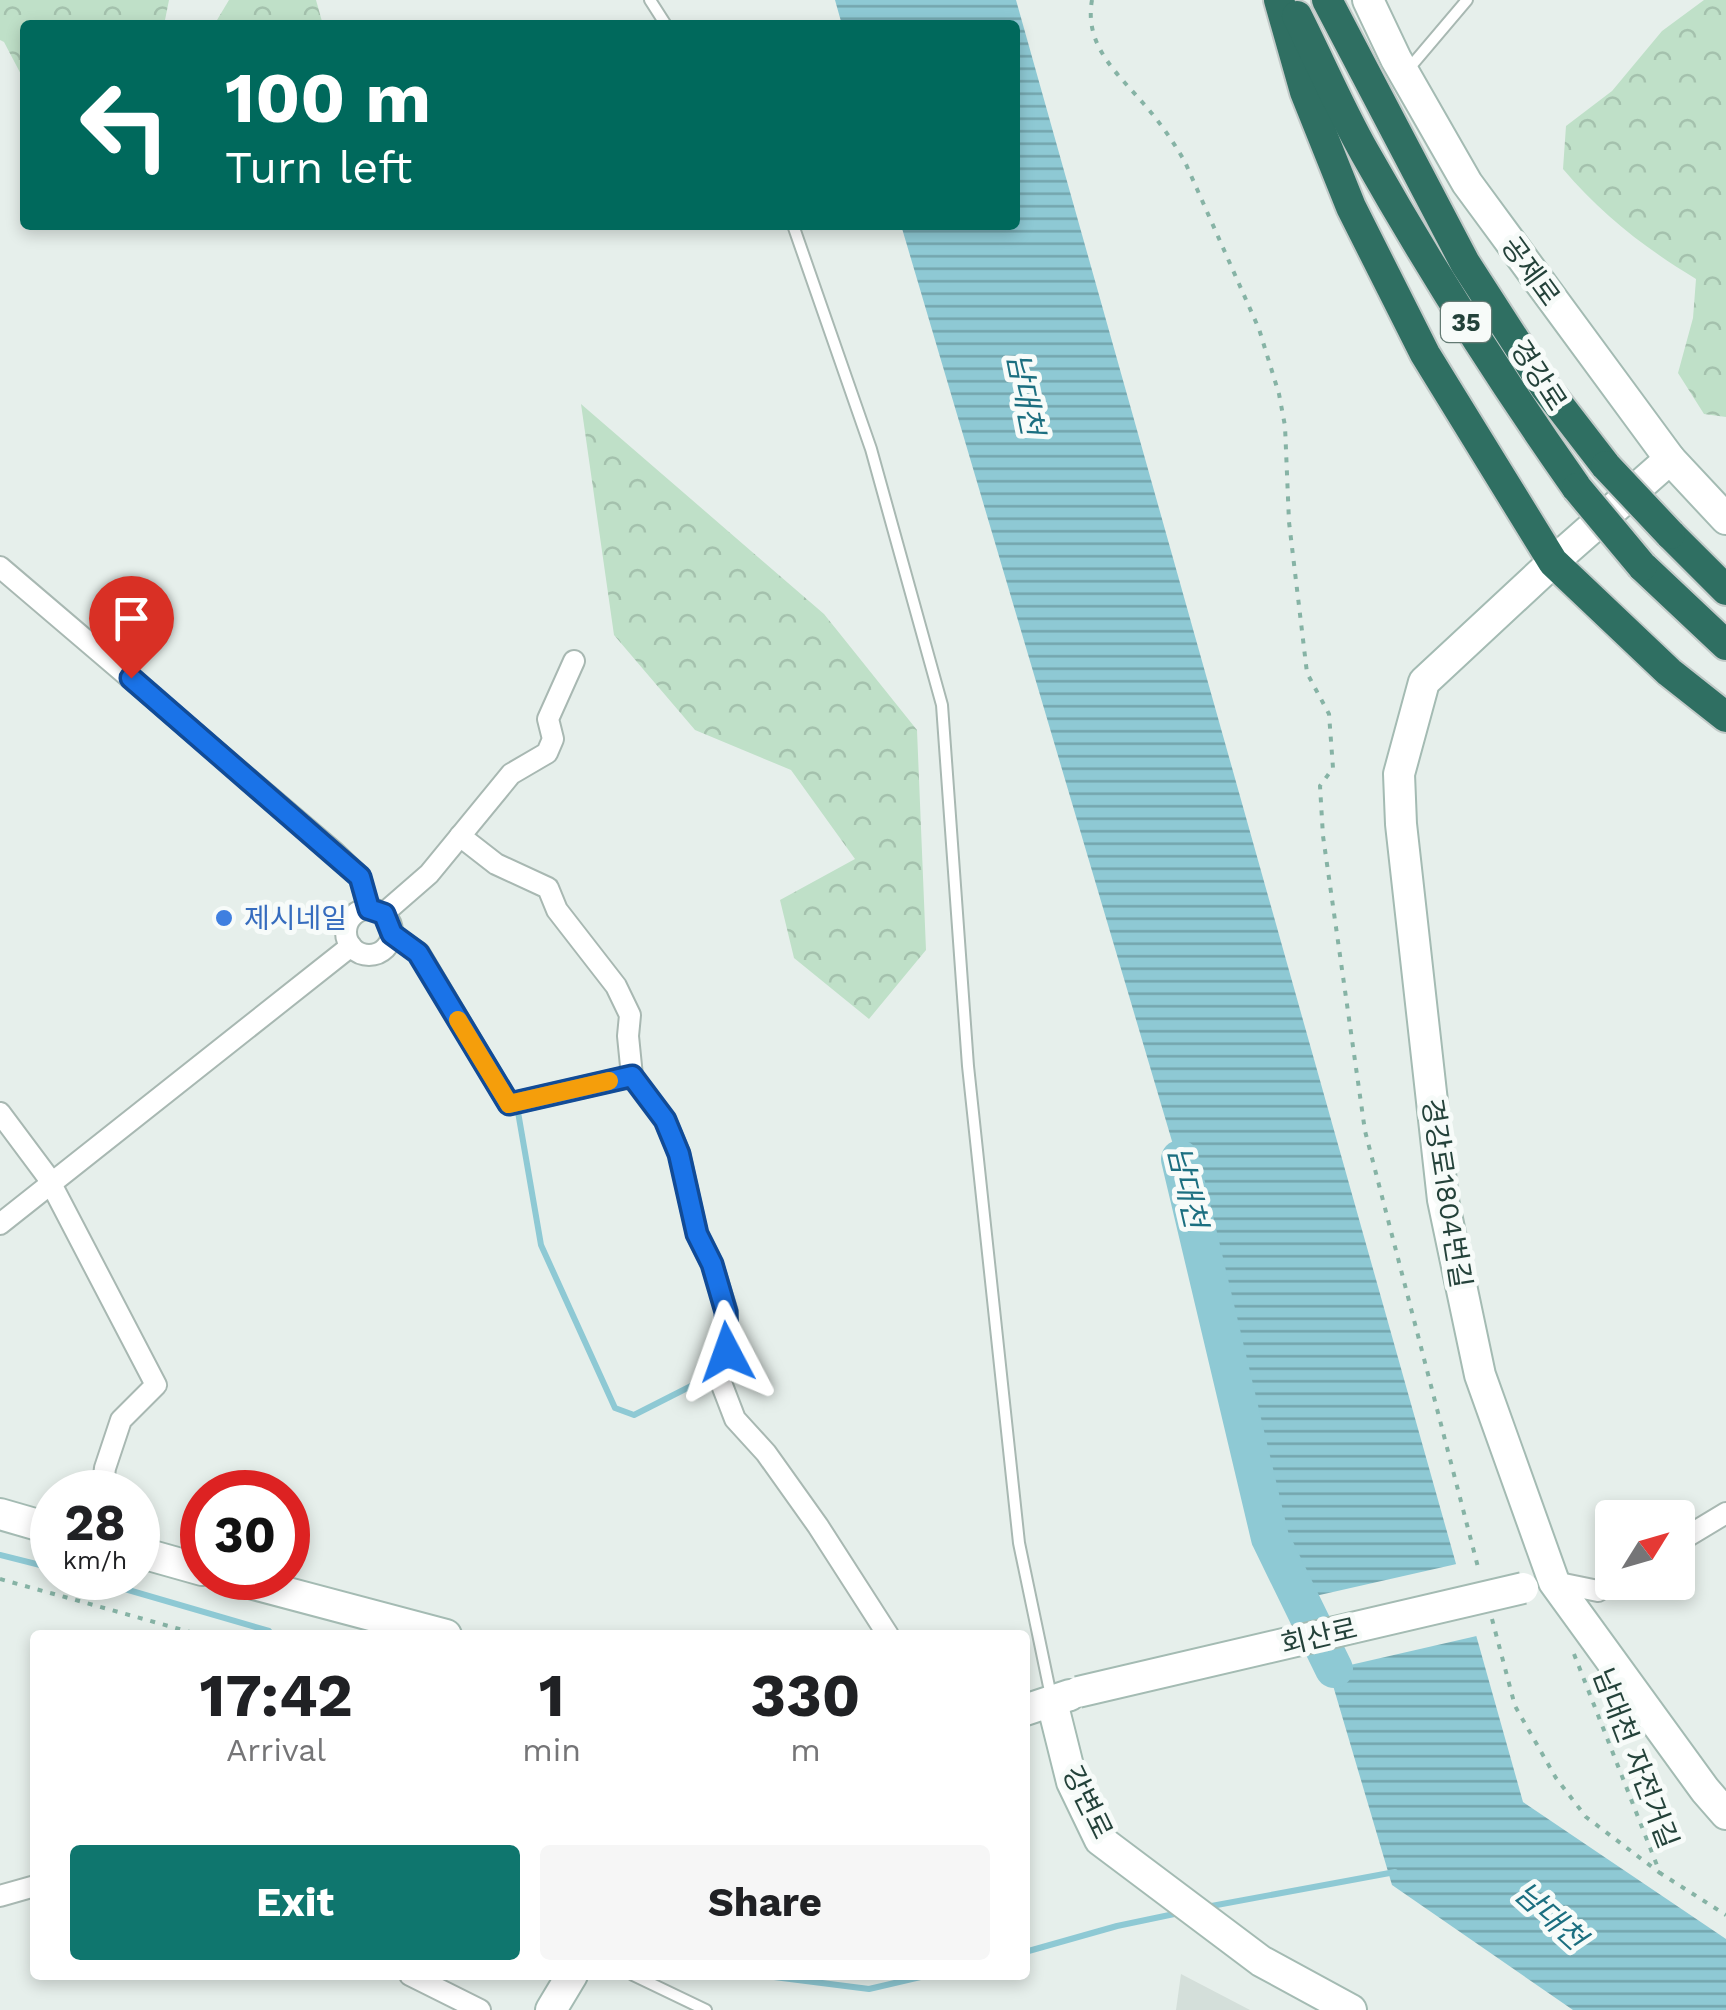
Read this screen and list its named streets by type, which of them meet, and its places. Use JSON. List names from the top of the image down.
{
  "streets": {
    "highway": ["35", "경강로"],
    "street": [
      "공제로",
      "경강로1804번길",
      "회산로",
      "강변로"
    ],
    "path": ["남대천 자전거길"]
  },
  "crossings": [
    ["공제로", "경강로1804번길"],
    ["경강로1804번길", "회산로"],
    ["회산로", "강변로"]
  ],
  "water": ["남대천"],
  "places": ["제시네일"],
  "north": "top right",
  "page": {
    "turn": ["100 m", "Turn left"],
    "speed": "28 km/h",
    "limit": "30",
    "eta": [
      "17:42",
      "Arrival",
      "1",
      "min",
      "330",
      "m"
    ],
    "buttons": ["Exit", "Share"]
  }
}
